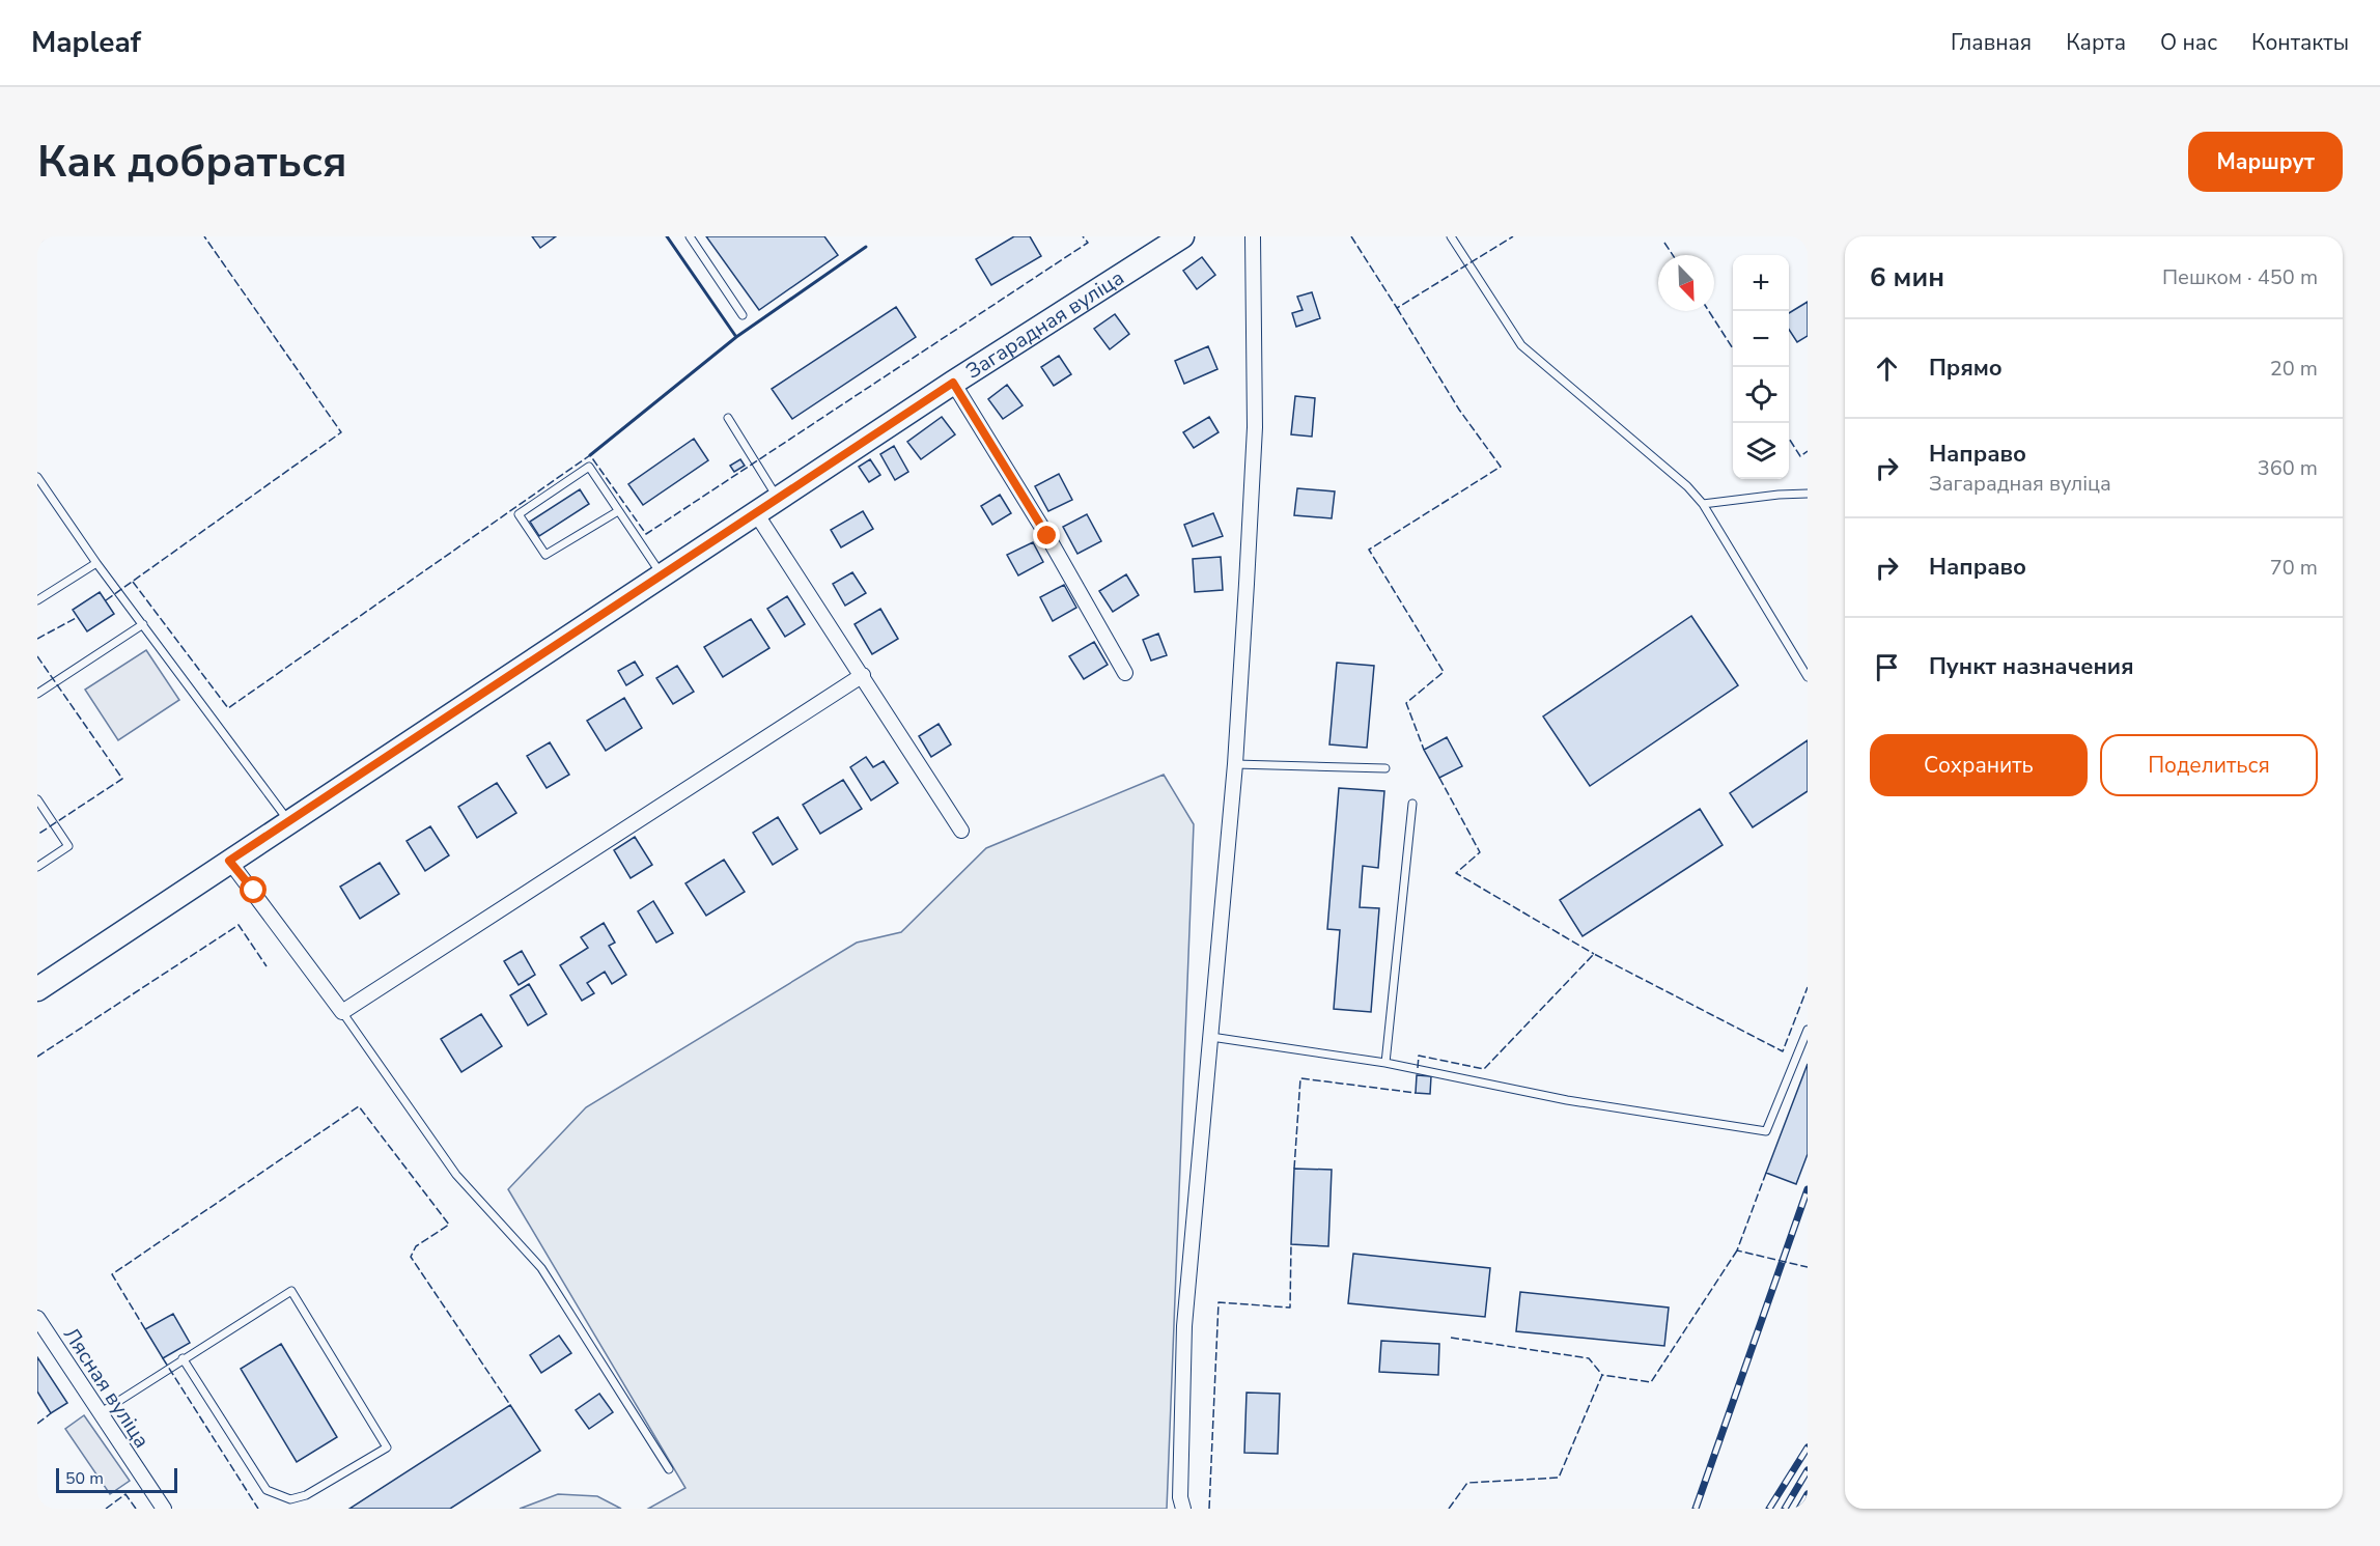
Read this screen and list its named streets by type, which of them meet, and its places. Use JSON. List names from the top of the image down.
{
  "streets": {
    "main road": ["Загарадная вуліца"],
    "street": ["Лясная вуліца"]
  },
  "scale_bar": "50 m",
  "north": "bottom right",
  "page": {
    "header": "Mapleaf",
    "nav": [
      "Главная",
      "Карта",
      "О нас",
      "Контакты"
    ],
    "buttons": [
      "Маршрут",
      ["Сохранить", "Поделиться"]
    ],
    "title": "Как добраться",
    "heading": ["6 мин", "Пешком · 450 m"],
    "map_buttons": ["+", "−"],
    "list": [
      ["Прямо", "20 m"],
      ["Направо", "Загарадная вуліца", "360 m"],
      ["Направо", "70 m"],
      "Пункт назначения"
    ],
    "scale": "50 m"
  }
}
